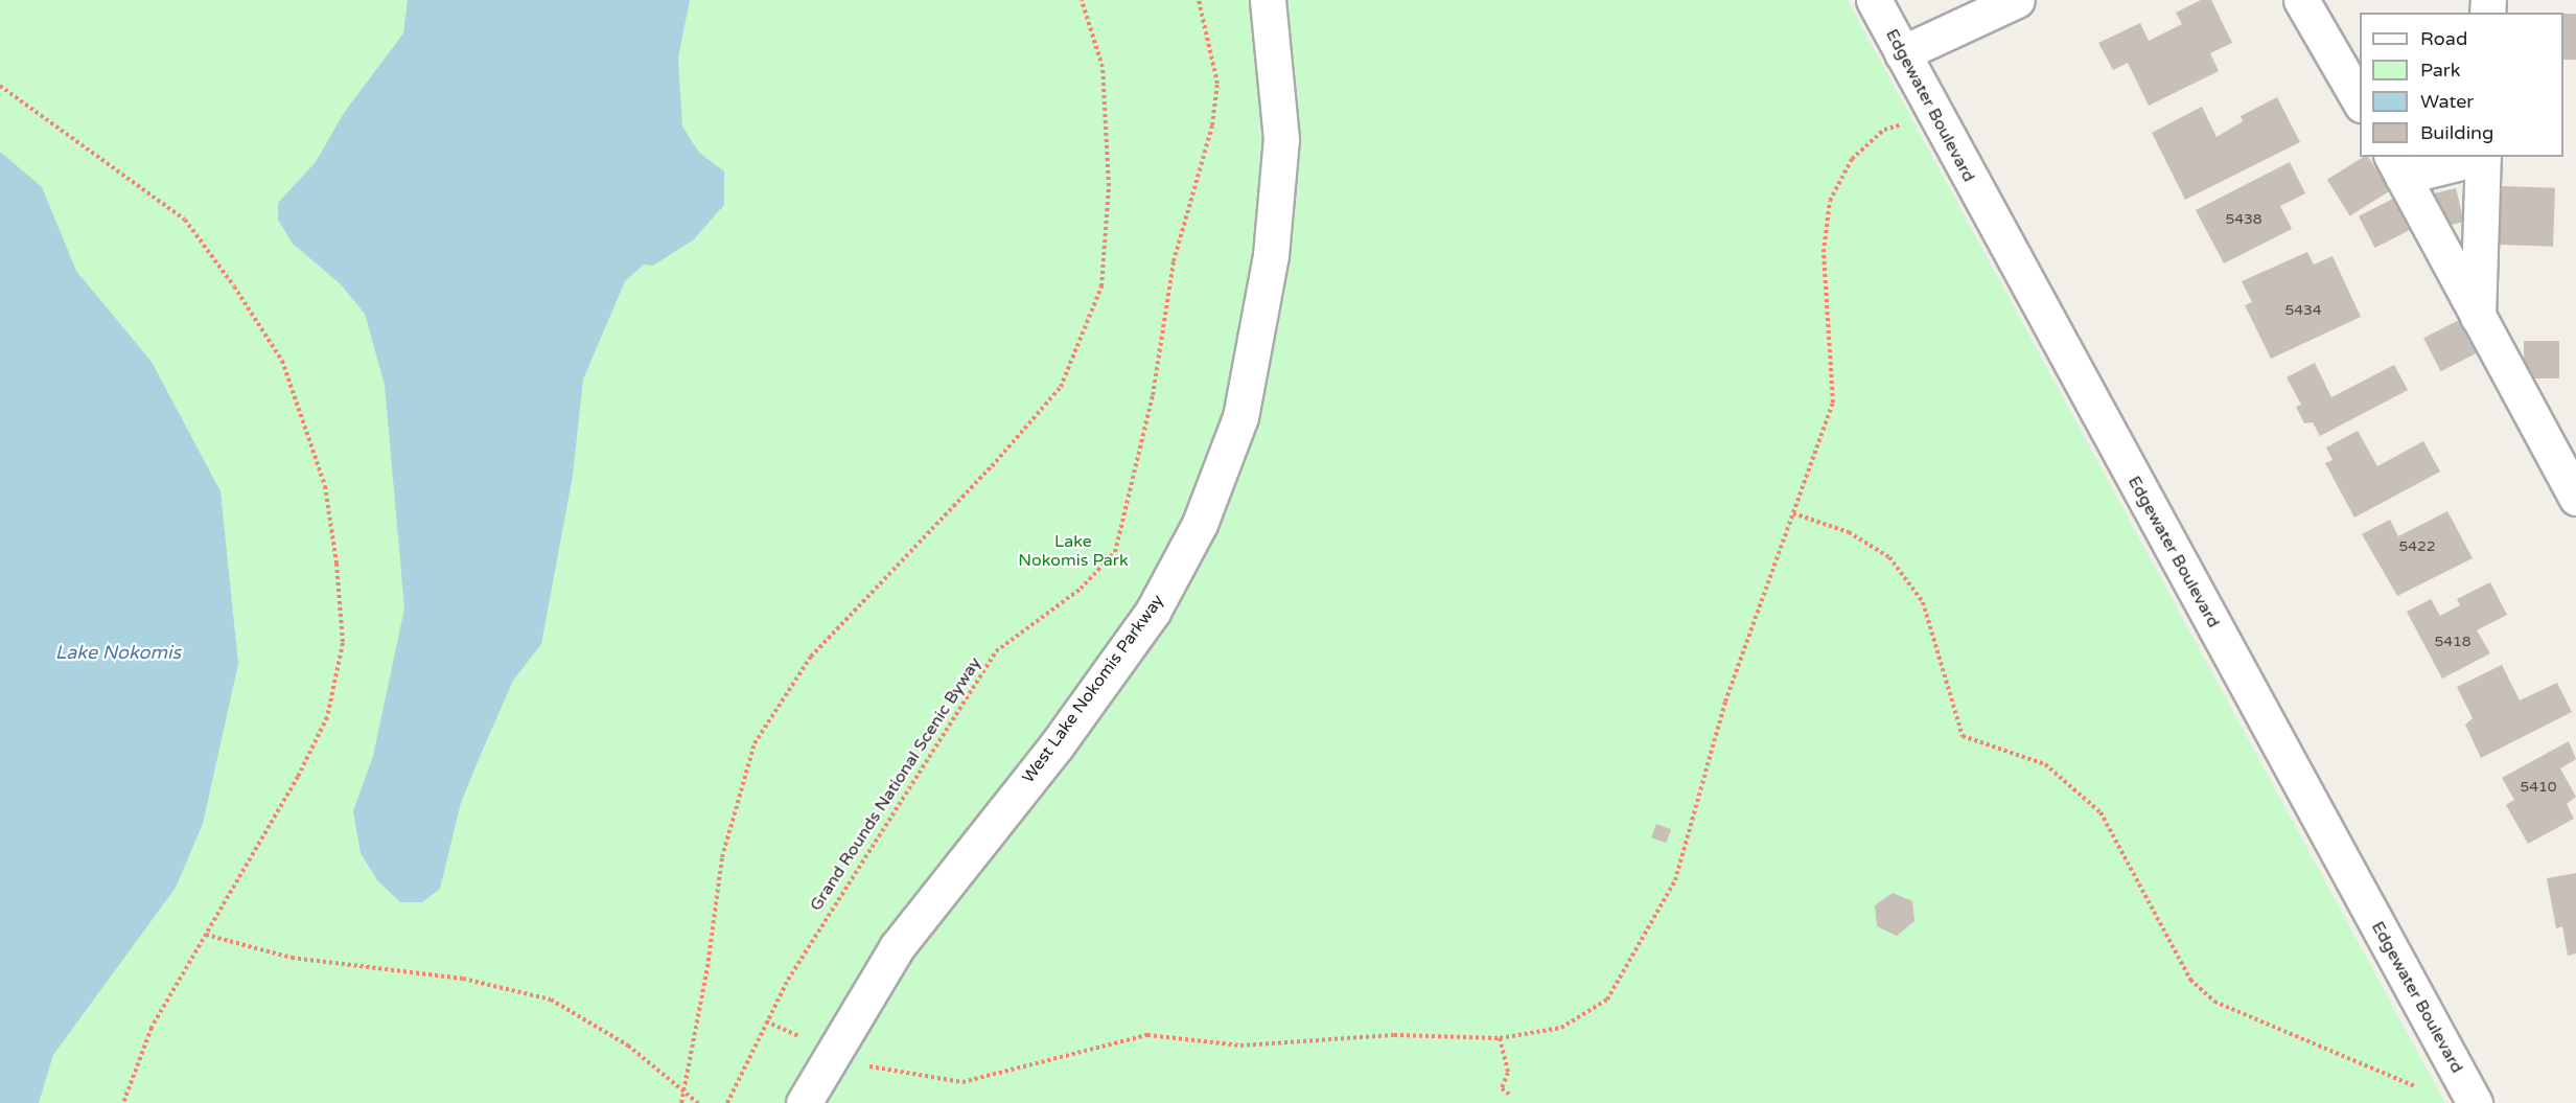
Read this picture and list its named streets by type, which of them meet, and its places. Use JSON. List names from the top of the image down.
{
  "streets": {
    "street": ["Edgewater Boulevard", "West Lake Nokomis Parkway"],
    "path": ["Grand Rounds National Scenic Byway"]
  },
  "water": ["Lake Nokomis"],
  "parks": ["Lake Nokomis Park"],
  "house_numbers": [
    "5438",
    "5434",
    "5422",
    "5418",
    "5410"
  ],
  "legend": [
    "Road",
    "Park",
    "Water",
    "Building"
  ]
}
